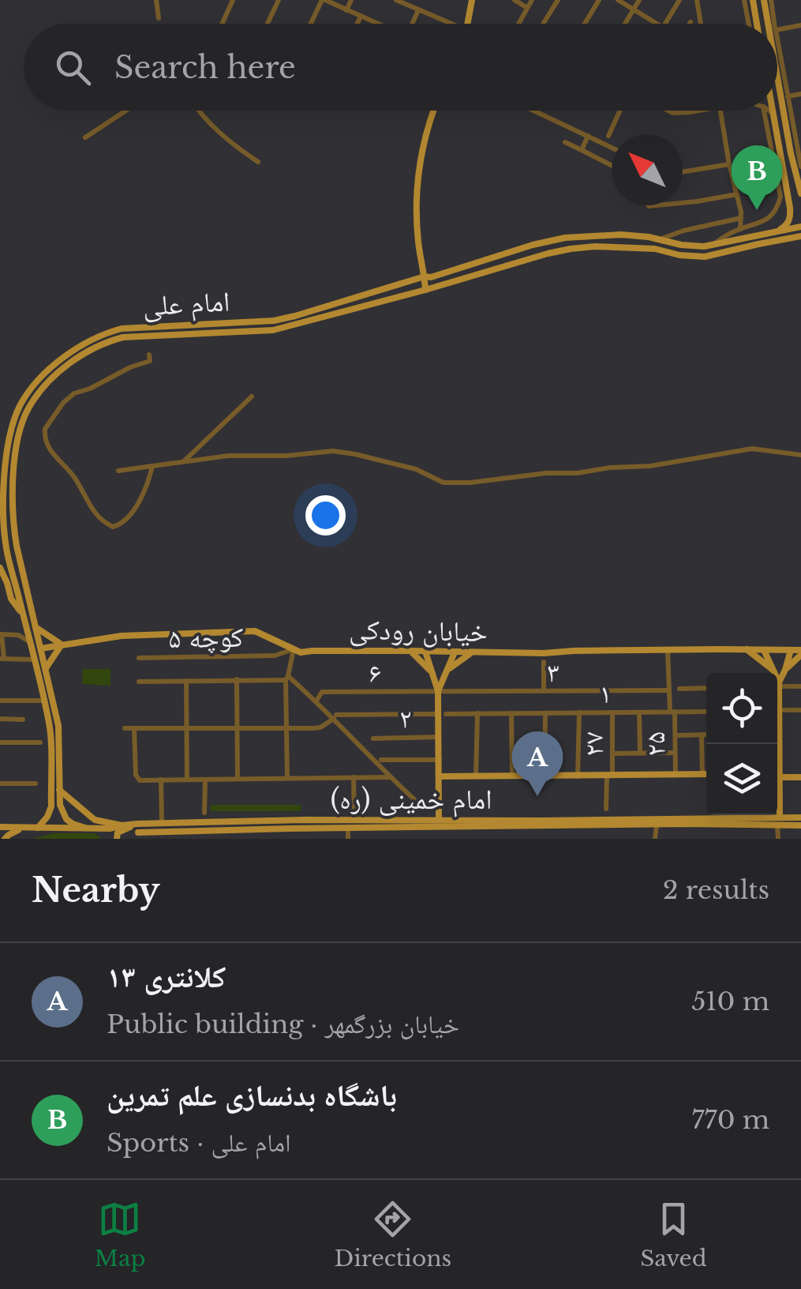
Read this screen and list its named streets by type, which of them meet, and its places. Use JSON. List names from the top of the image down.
{
  "streets": {
    "main road": ["امام علی", "خیابان رودکی", "امام خمینی (ره)"],
    "street": [
      "کوچه ۵",
      "۳",
      "۶",
      "۱",
      "۲",
      "۲۷",
      "۲۵"
    ]
  },
  "crossings": [
    ["امام علی", "خیابان رودکی"],
    ["خیابان رودکی", "کوچه ۵"],
    ["خیابان رودکی", "۲۵"],
    ["۳", "۶"],
    ["۳", "۲۵"],
    ["۱", "۲۷"],
    ["۱", "۲۵"]
  ],
  "north": "top left",
  "page": {
    "search": "Search here",
    "pins": ["B", "A"],
    "heading": ["Nearby", "2 results"],
    "list": [
      {
        "mark": "A",
        "name": "کلانتری ۱۳",
        "note": "Public building · خیابان بزرگمهر",
        "value": "510 m"
      },
      {
        "mark": "B",
        "name": "باشگاه بدنسازی علم تمرین",
        "note": "Sports · امام علی",
        "value": "770 m"
      }
    ],
    "nav": ["Map", "Directions", "Saved"]
  }
}
